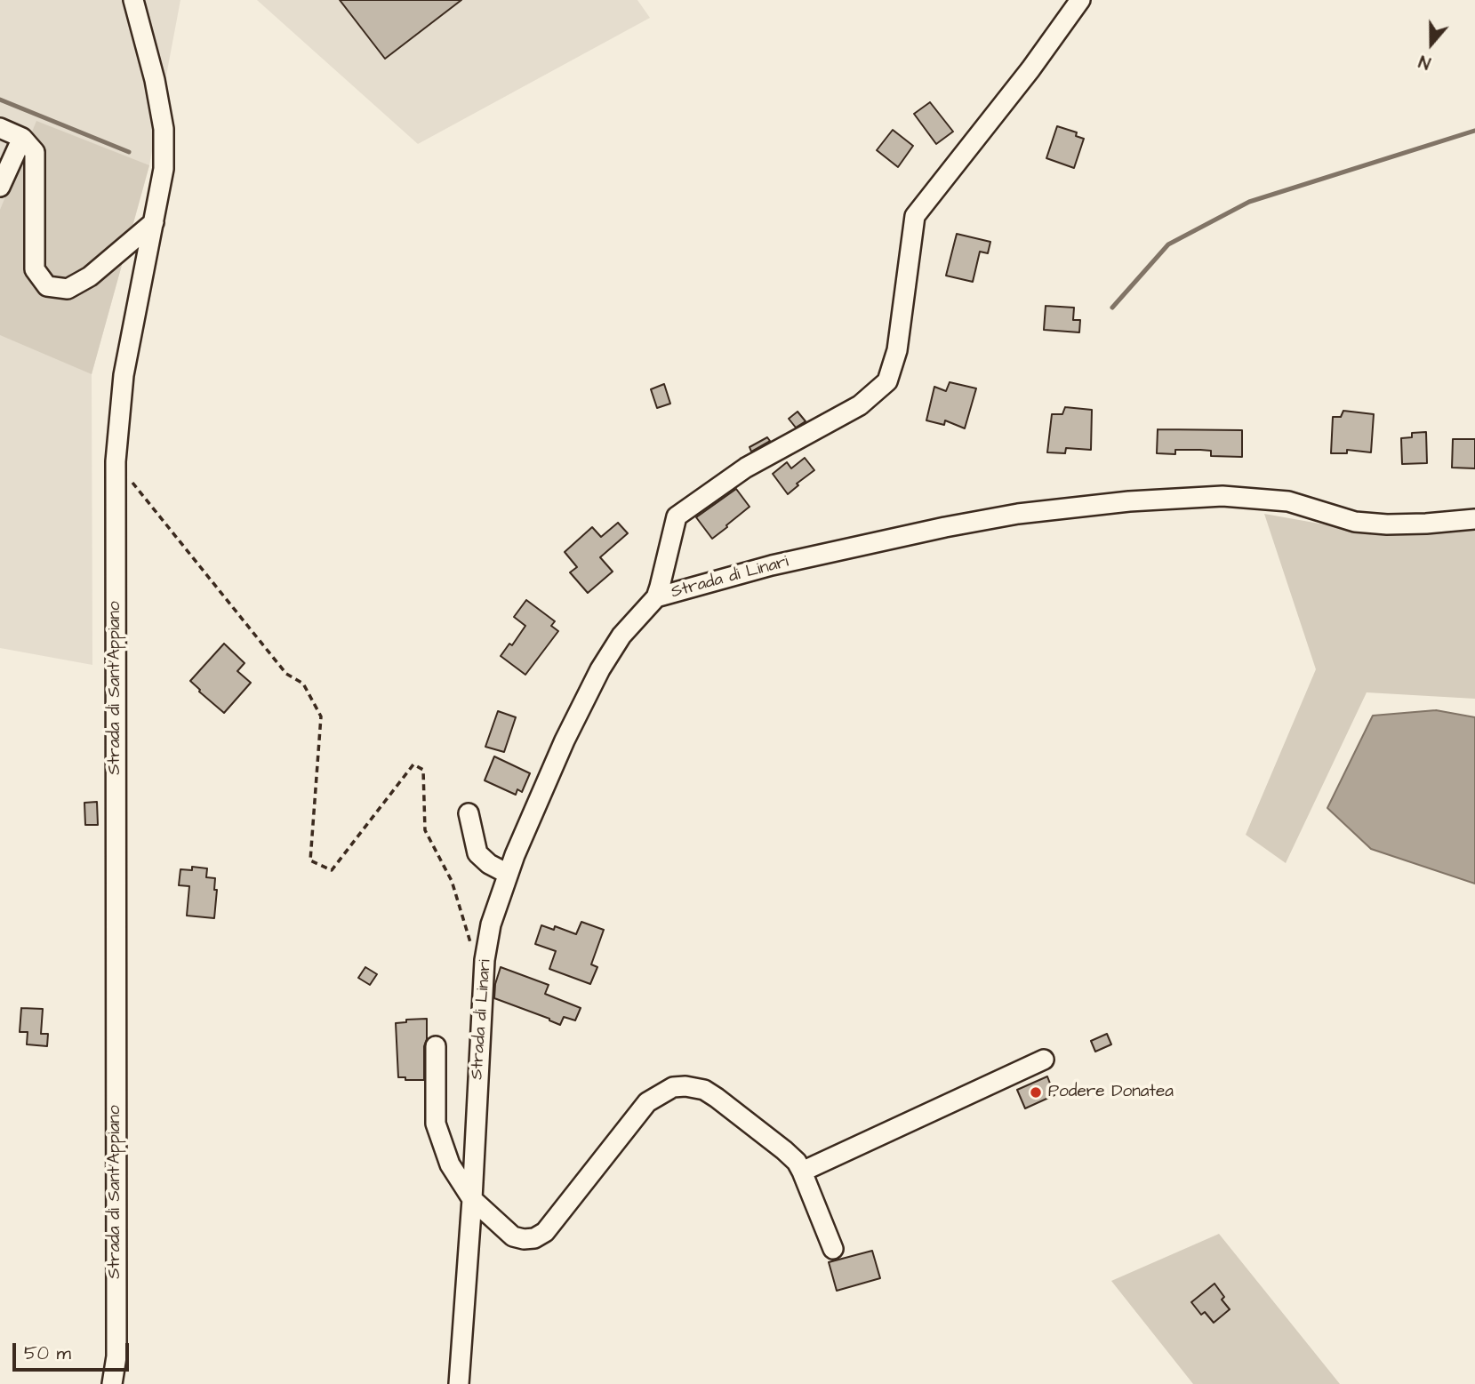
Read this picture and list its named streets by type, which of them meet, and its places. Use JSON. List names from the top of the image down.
{
  "streets": {
    "street": ["Strada di Linari", "Strada di Sant'Appiano"]
  },
  "places": ["Podere Donatea"],
  "scale_bar": "50 m",
  "north": "bottom"
}
